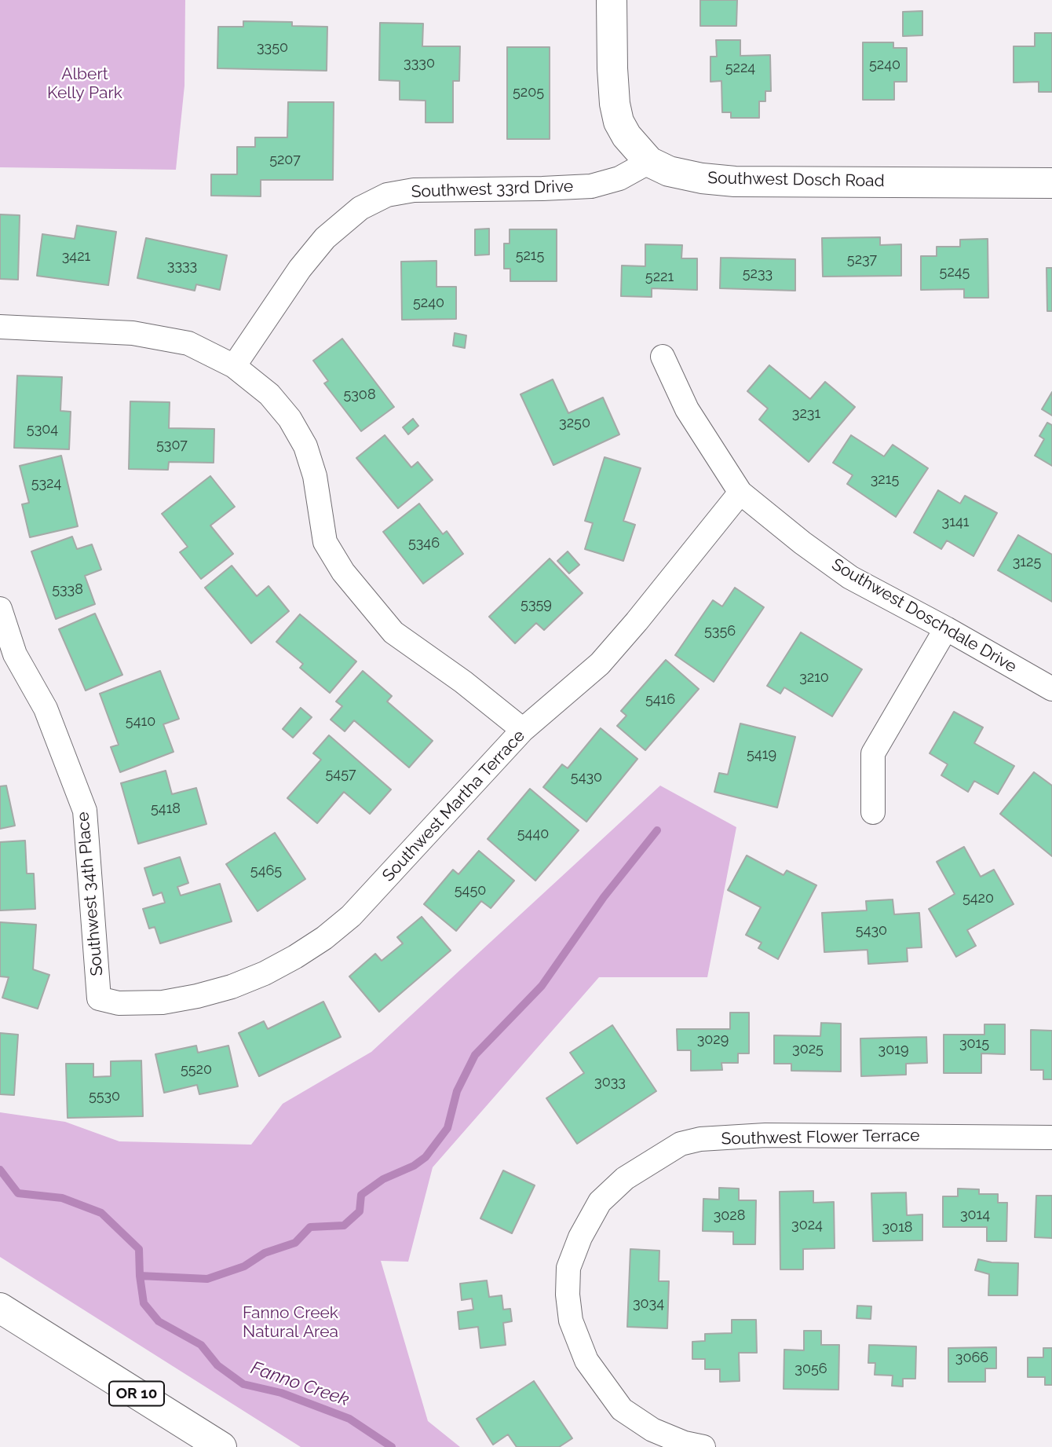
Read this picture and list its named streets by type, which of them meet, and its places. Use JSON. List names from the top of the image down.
{
  "streets": {
    "street": [
      "Southwest Dosch Road",
      "Southwest 33rd Drive",
      "Southwest Doschdale Drive",
      "Southwest Martha Terrace",
      "Southwest 34th Place",
      "Southwest Flower Terrace",
      "OR 10"
    ]
  },
  "crossings": [
    ["Southwest Dosch Road", "Southwest 33rd Drive"],
    ["Southwest Doschdale Drive", "Southwest Martha Terrace"],
    ["Southwest Martha Terrace", "Southwest 34th Place"]
  ],
  "water": ["Fanno Creek"],
  "parks": ["Albert Kelly Park", "Fanno Creek Natural Area"],
  "house_numbers": [
    "3350",
    "3330",
    "5240",
    "5224",
    "5205",
    "5207",
    "5215",
    "3421",
    "5237",
    "3333",
    "5245",
    "5233",
    "5221",
    "5240",
    "5308",
    "3231",
    "3250",
    "5304",
    "5307",
    "3215",
    "5324",
    "3141",
    "5346",
    "3125",
    "5338",
    "5359",
    "5356",
    "3210",
    "5416",
    "5410",
    "5419",
    "5457",
    "5430",
    "5418",
    "5440",
    "5465",
    "5450",
    "5420",
    "5430",
    "3029",
    "3015",
    "3025",
    "3019",
    "5520",
    "3033",
    "5530",
    "3014",
    "3028",
    "3024",
    "3018",
    "3034",
    "3066",
    "3056"
  ]
}
